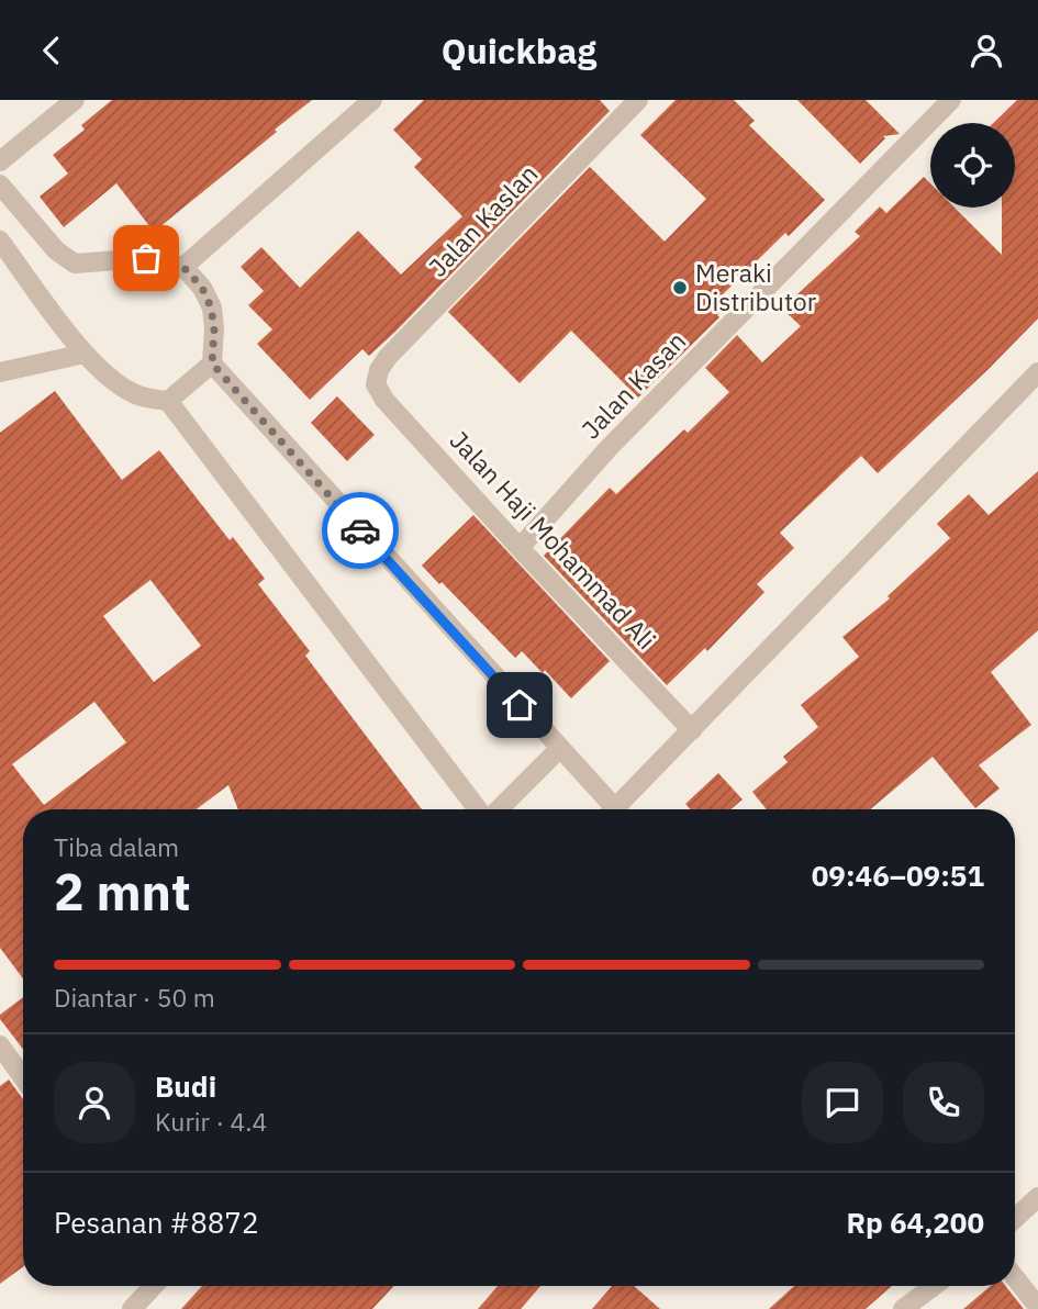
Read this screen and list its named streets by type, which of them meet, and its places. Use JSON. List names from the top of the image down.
{
  "streets": {
    "street": ["Jalan Kaslan", "Jalan Kasan", "Jalan Haji Mohammad Ali"]
  },
  "crossings": [
    ["Jalan Kaslan", "Jalan Haji Mohammad Ali"],
    ["Jalan Kasan", "Jalan Haji Mohammad Ali"]
  ],
  "places": ["Meraki Distributor"],
  "page": {
    "header": "Quickbag",
    "heading": ["2 mnt", "Tiba dalam", "09:46–09:51"],
    "panel": [
      "Budi",
      "Kurir · 4.4",
      "Pesanan #8872",
      "Rp 64,200"
    ],
    "bar": "Diantar · 50 m"
  }
}
